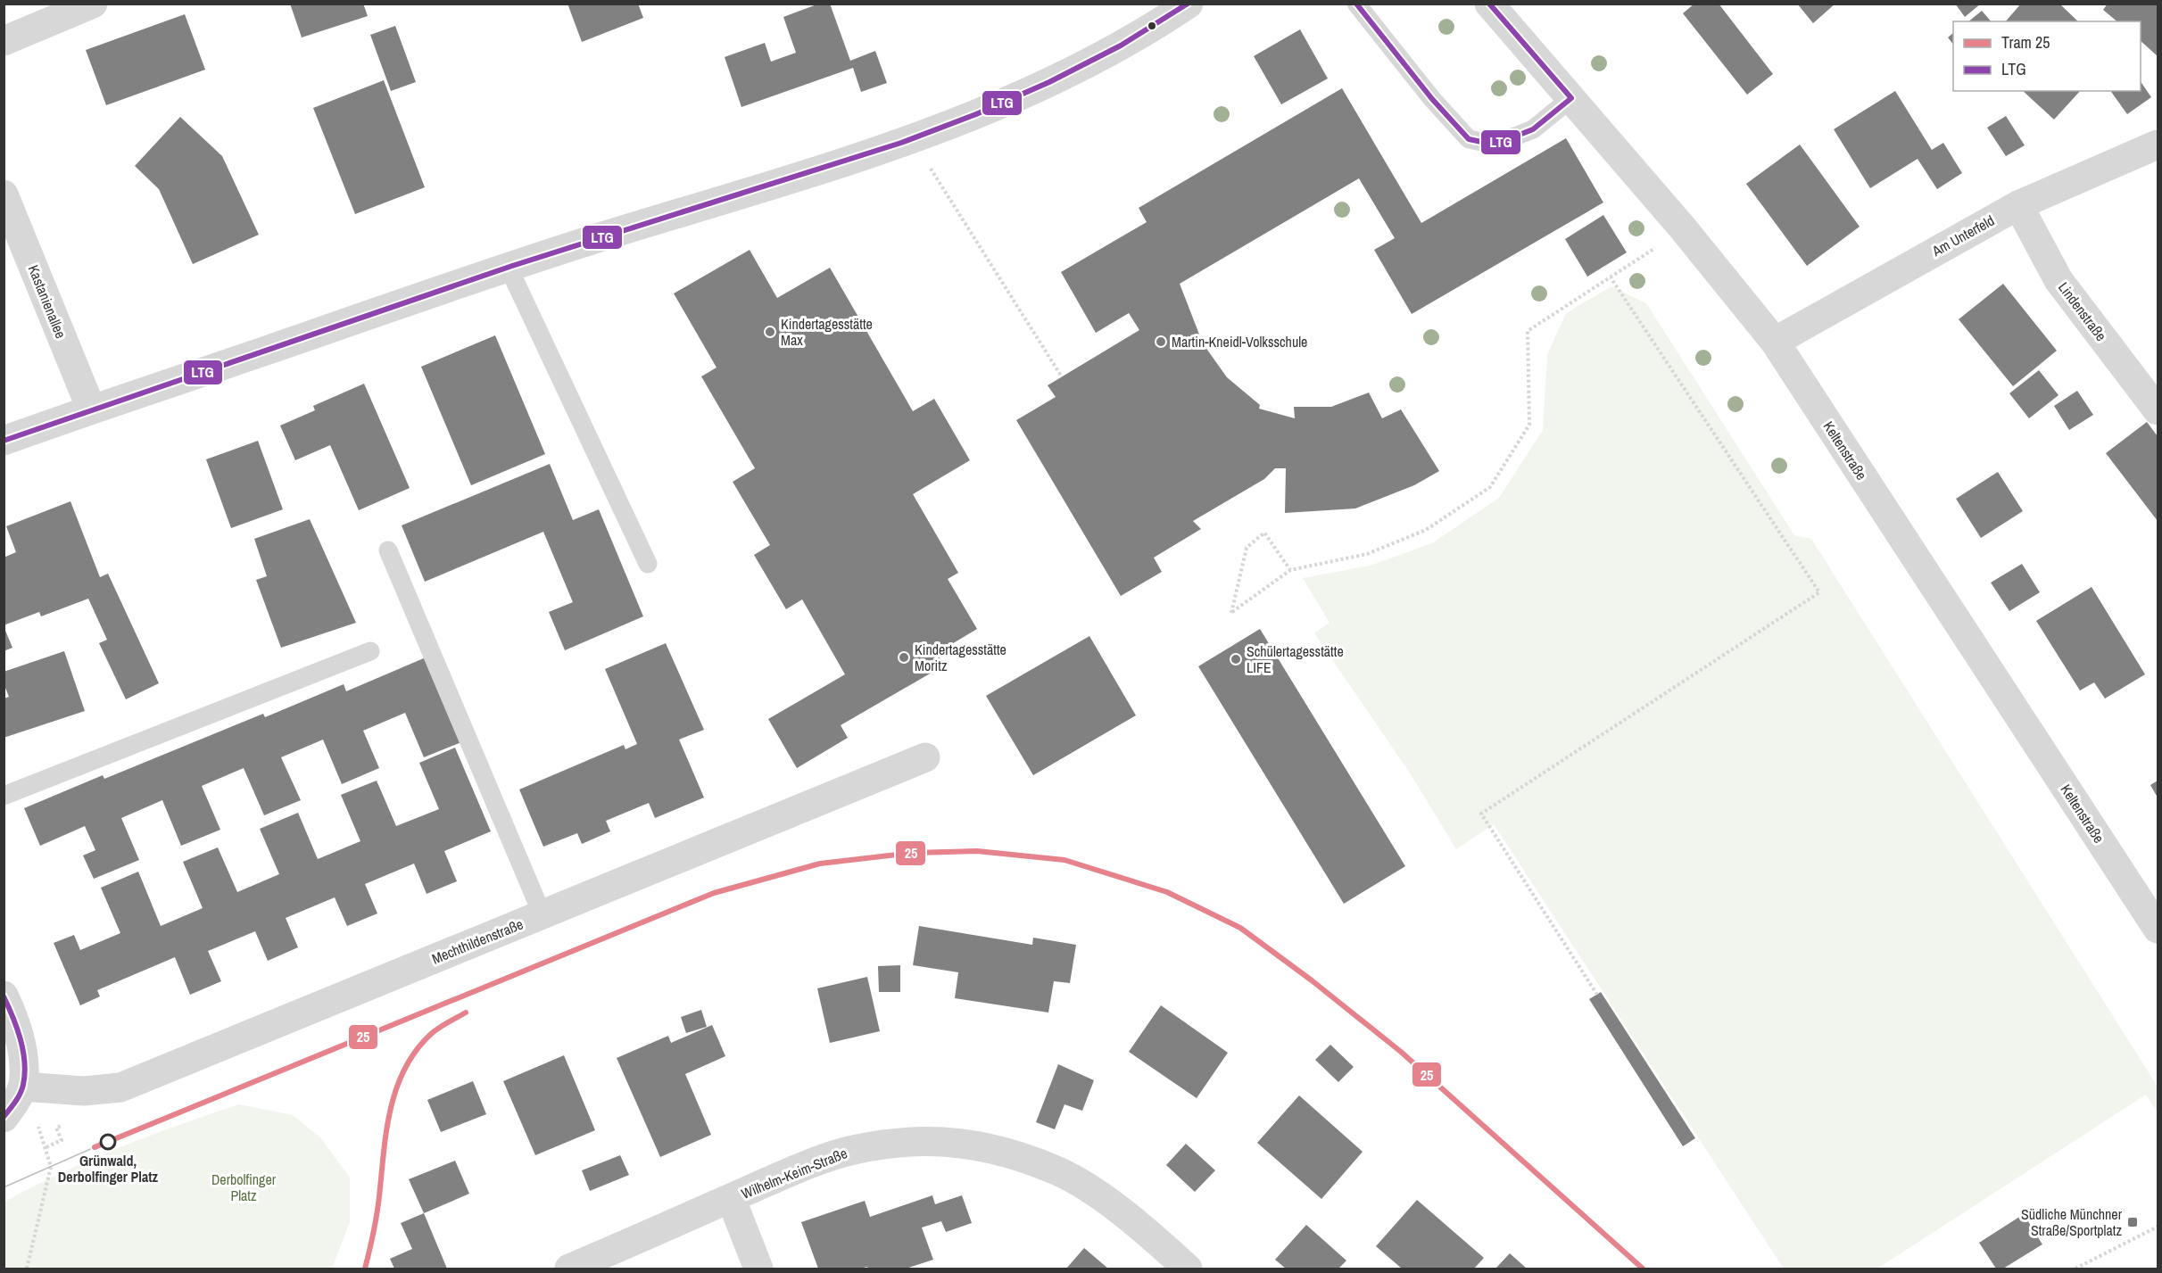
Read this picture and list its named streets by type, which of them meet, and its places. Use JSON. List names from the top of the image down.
{
  "streets": {
    "street": [
      "Am Unterfeld",
      "Kastanienallee",
      "Lindenstraße",
      "Keltenstraße",
      "Mechthildenstraße",
      "Wilhelm-Keim-Straße"
    ]
  },
  "crossings": [
    ["Am Unterfeld", "Lindenstraße"],
    ["Am Unterfeld", "Keltenstraße"]
  ],
  "parks": ["Derbolfinger Platz"],
  "places": {
    "other": [
      "Kindertagesstätte Max",
      "Martin-Kneidl-Volksschule",
      "Kindertagesstätte Moritz",
      "Schülertagesstätte LIFE",
      "Grünwald, Derbolfinger Platz"
    ],
    "transit": ["Südliche Münchner Straße/Sportplatz"]
  },
  "lines": ["transit line LTG", "tram line 25"],
  "legend": ["Tram 25", "LTG"]
}
